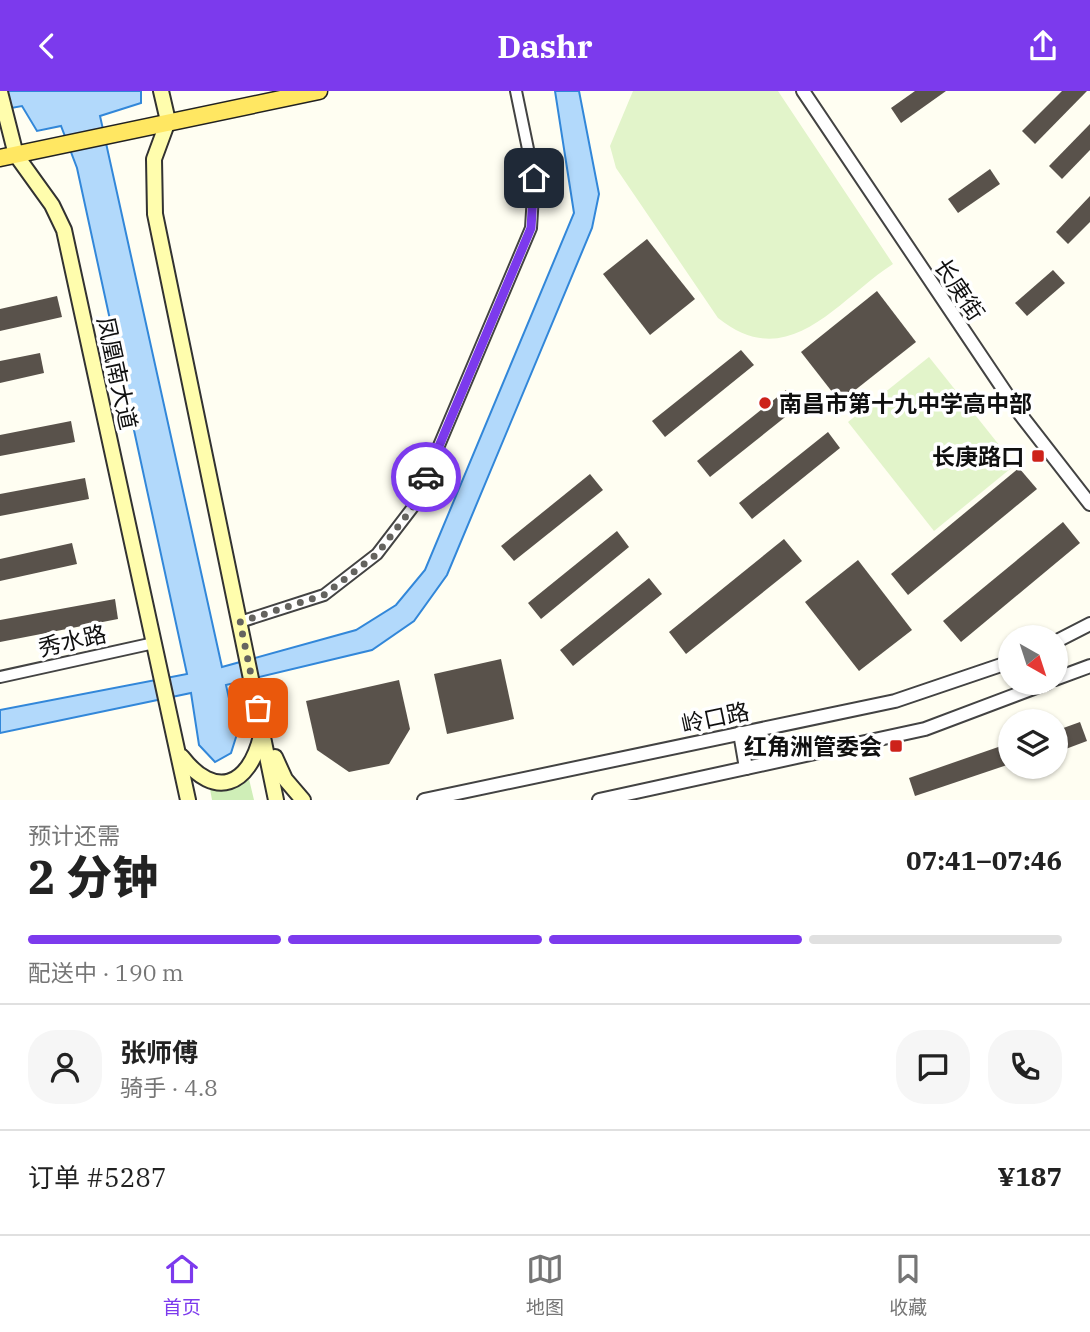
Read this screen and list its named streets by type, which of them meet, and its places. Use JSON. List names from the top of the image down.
{
  "streets": {
    "main road": ["凤凰南大道"],
    "street": ["长庚街", "秀水路", "岭口路"]
  },
  "crossings": [
    ["凤凰南大道", "秀水路"]
  ],
  "places": {
    "other": ["南昌市第十九中学高中部"],
    "transit": ["长庚路口", "红角洲管委会"]
  },
  "north": "bottom right",
  "page": {
    "header": "Dashr",
    "heading": ["2 分钟", "预计还需", "07:41–07:46"],
    "panel": [
      "张师傅",
      "骑手 · 4.8",
      "订单 #5287",
      "¥187"
    ],
    "bar": "配送中 · 190 m",
    "tabs": ["首页", "地图", "收藏"]
  }
}
